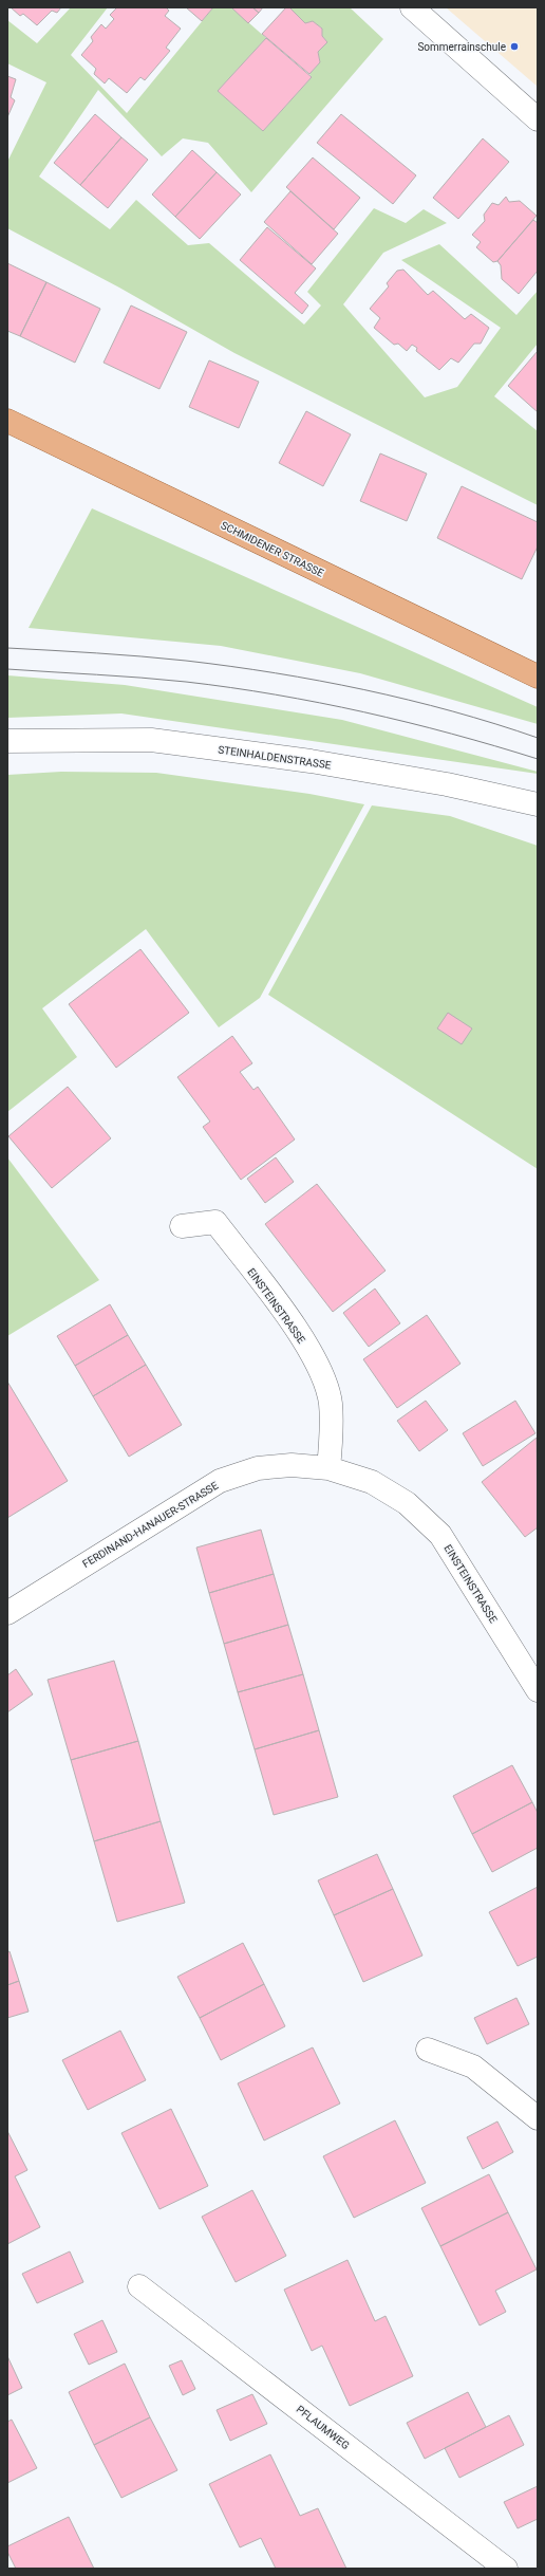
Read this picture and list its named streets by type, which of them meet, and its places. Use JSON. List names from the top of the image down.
{
  "streets": {
    "main road": ["SCHMIDENER STRASSE"],
    "street": [
      "STEINHALDENSTRASSE",
      "EINSTEINSTRASSE",
      "FERDINAND-HANAUER-STRASSE",
      "PFLAUMWEG"
    ]
  },
  "crossings": [
    ["EINSTEINSTRASSE", "FERDINAND-HANAUER-STRASSE"]
  ],
  "places": ["Sommerrainschule"]
}
